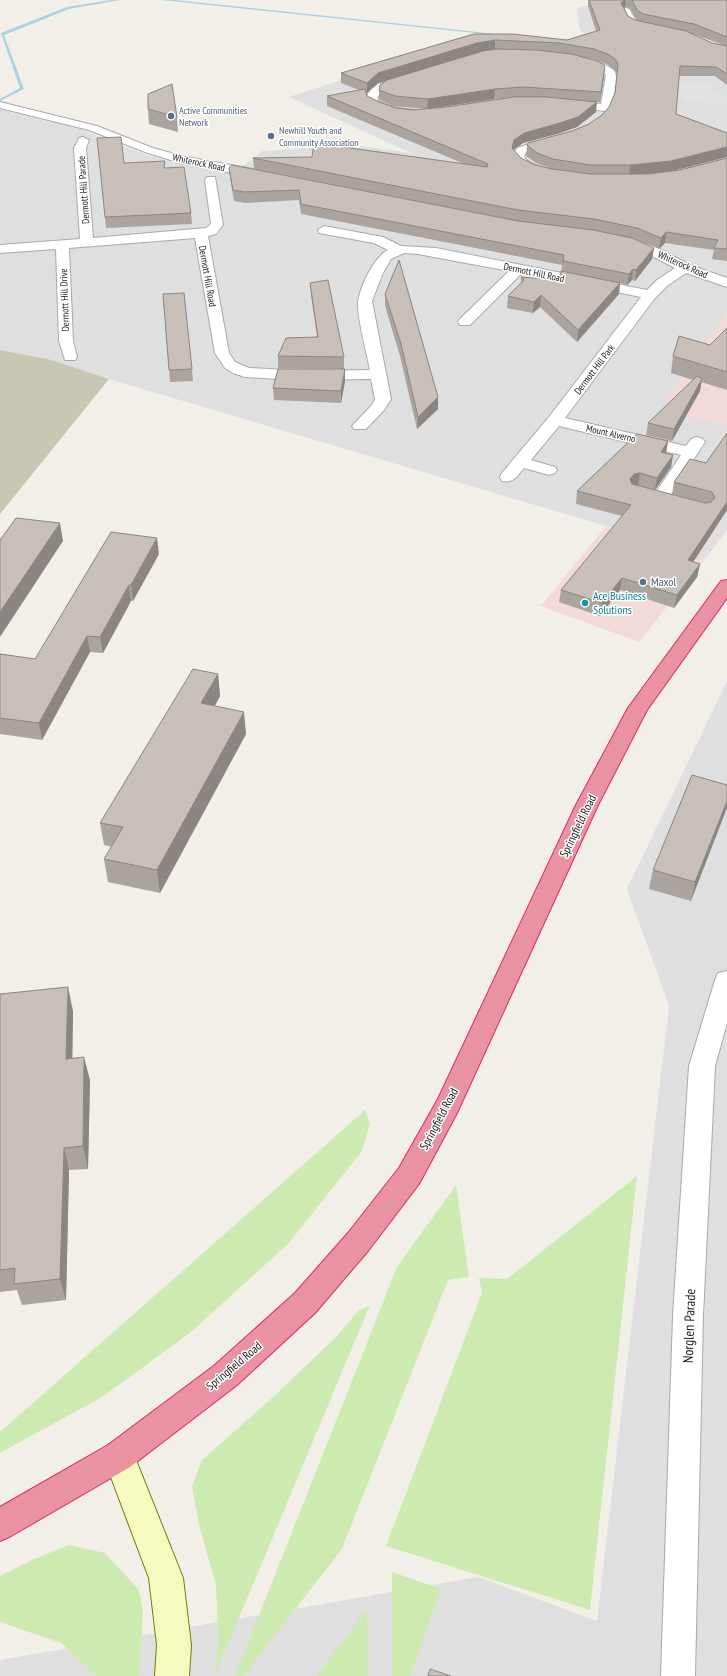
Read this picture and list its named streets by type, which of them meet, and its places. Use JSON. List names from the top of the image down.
{
  "streets": {
    "highway": ["Springfield Road"],
    "street": [
      "Whiterock Road",
      "Dermott Hill Parade",
      "Dermott Hill Road",
      "Dermott Hill Drive",
      "Dermott Hill Park",
      "Mount Alverno",
      "Norglen Parade"
    ]
  },
  "crossings": [
    ["Whiterock Road", "Dermott Hill Park"],
    ["Dermott Hill Parade", "Dermott Hill Road"],
    ["Dermott Hill Road", "Dermott Hill Drive"],
    ["Dermott Hill Road", "Dermott Hill Park"],
    ["Dermott Hill Park", "Mount Alverno"]
  ],
  "places": [
    "Active Communities Network",
    "Newhill Youth and Community Association",
    "Maxol",
    "Ace Business Solutions"
  ]
}
